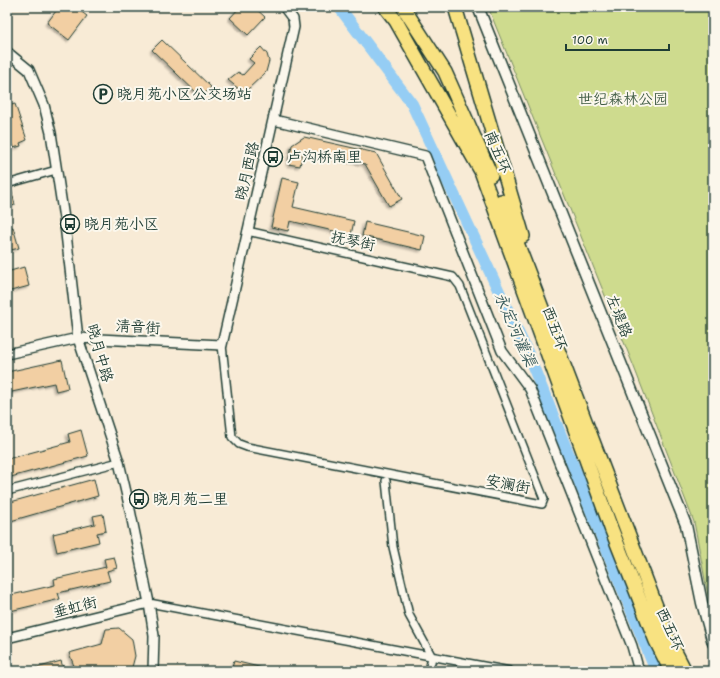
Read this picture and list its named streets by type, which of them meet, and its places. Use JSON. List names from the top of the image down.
{
  "streets": {
    "highway": ["南五环", "西五环"],
    "main road": ["左堤路"],
    "street": [
      "晓月西路",
      "抚琴街",
      "清音街",
      "晓月中路",
      "安澜街",
      "垂虹街"
    ]
  },
  "crossings": [
    ["南五环", "西五环"],
    ["晓月西路", "抚琴街"],
    ["晓月西路", "清音街"],
    ["晓月西路", "安澜街"],
    ["抚琴街", "安澜街"],
    ["清音街", "晓月中路"],
    ["清音街", "安澜街"],
    ["晓月中路", "垂虹街"]
  ],
  "water": ["永定河灌渠"],
  "parks": ["世纪森林公园"],
  "places": {
    "parking": ["晓月苑小区公交场站"],
    "bus stop": ["卢沟桥南里", "晓月苑小区", "晓月苑二里"]
  },
  "scale_bar": "100 m"
}
